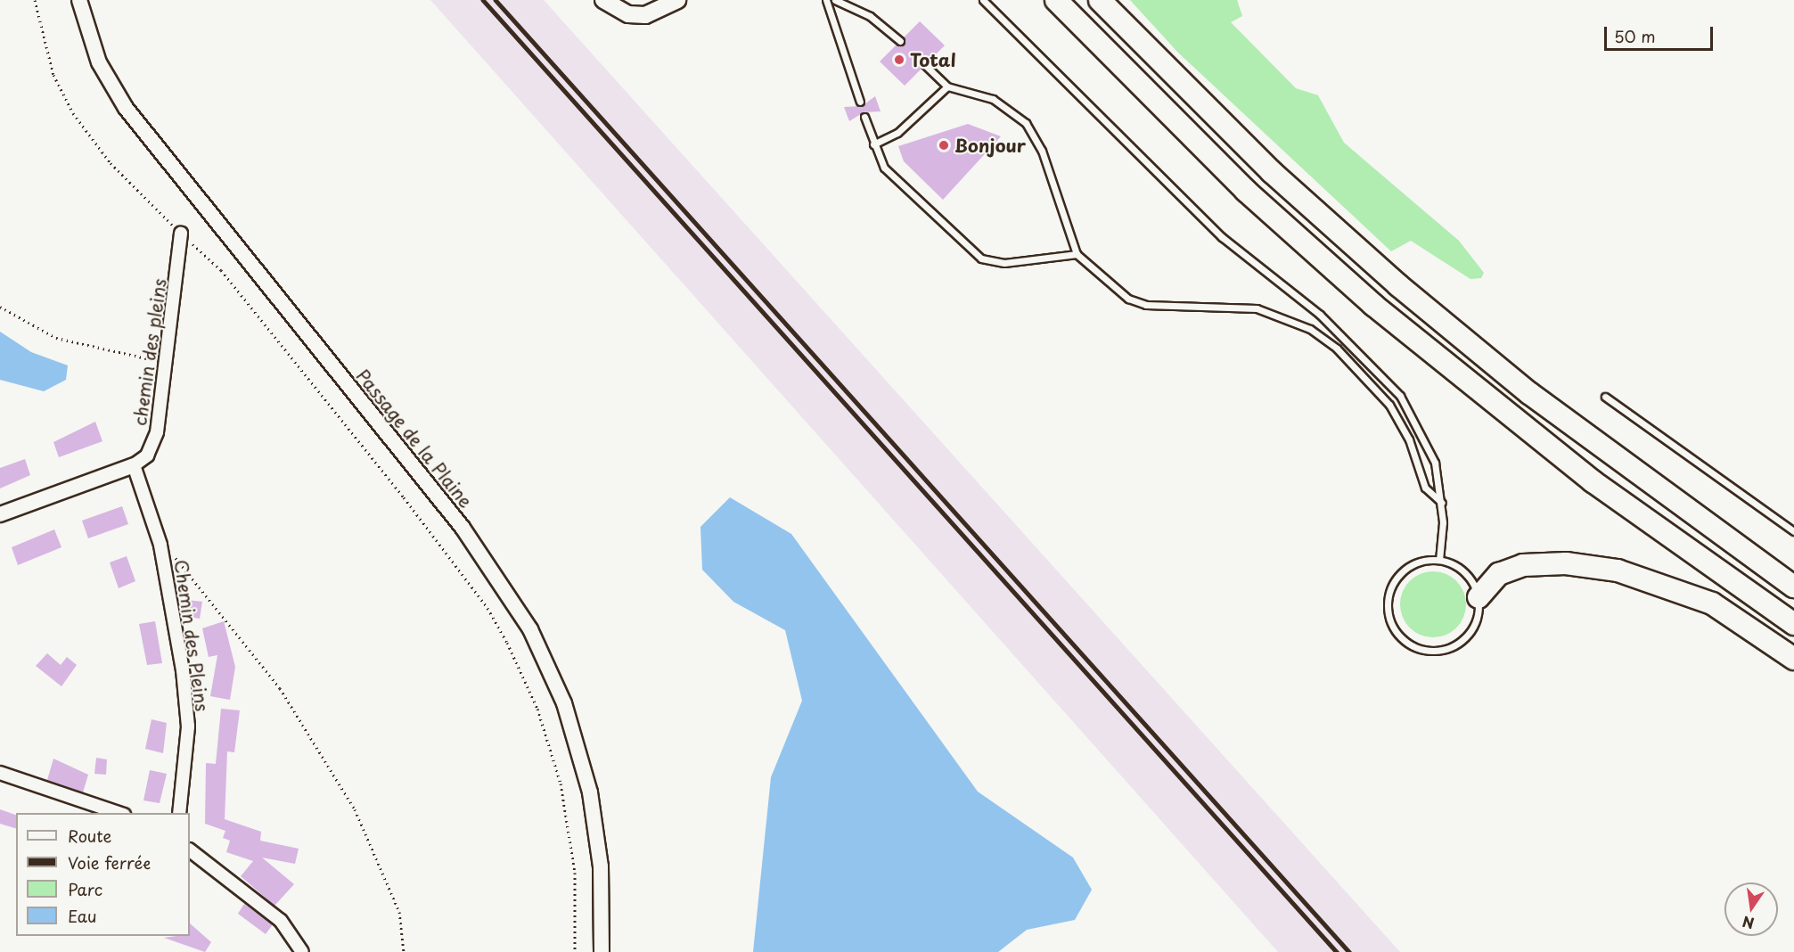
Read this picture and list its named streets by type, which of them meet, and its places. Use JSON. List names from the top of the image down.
{
  "streets": {
    "street": ["chemin des pleins", "Passage de la Plaine", "Chemin des Pleins"]
  },
  "crossings": [
    ["chemin des pleins", "Chemin des Pleins"]
  ],
  "places": ["Total", "Bonjour"],
  "legend": [
    "Route",
    "Voie ferrée",
    "Parc",
    "Eau"
  ],
  "scale_bar": "50 m",
  "north": "bottom"
}
